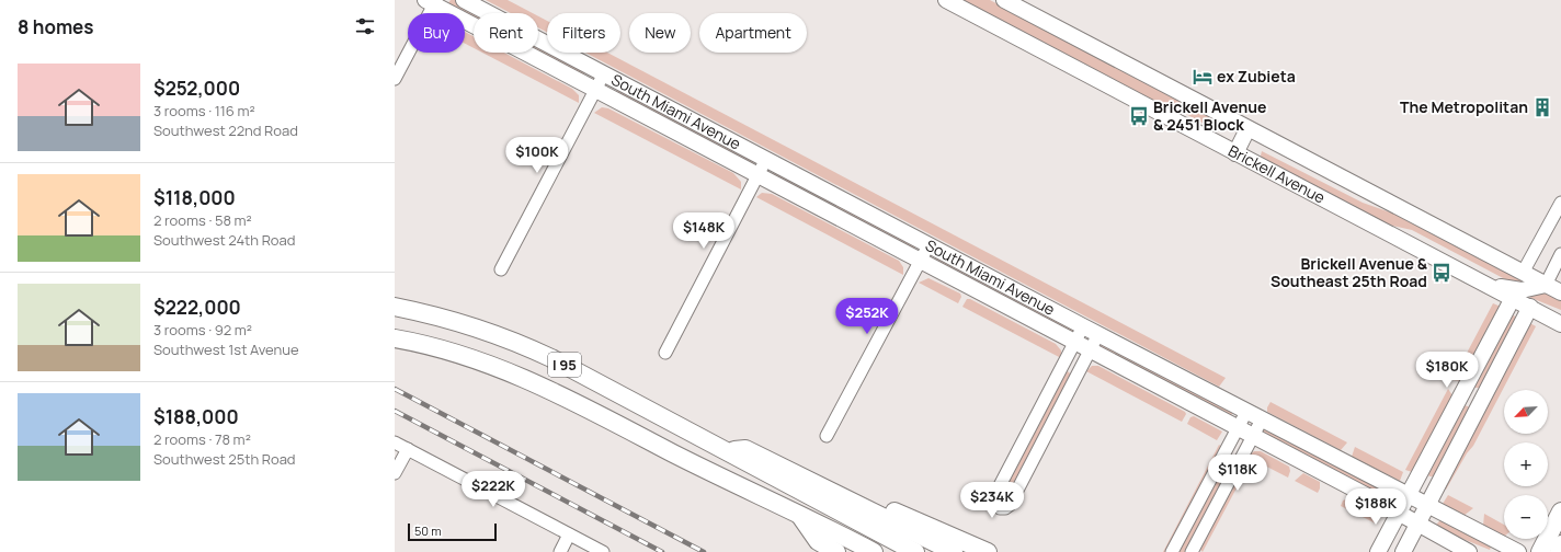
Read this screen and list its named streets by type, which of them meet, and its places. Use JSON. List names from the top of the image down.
{
  "streets": {
    "highway": ["I 95"],
    "main road": ["South Miami Avenue", "Brickell Avenue"]
  },
  "places": {
    "hotel": ["ex Zubieta"],
    "building": ["The Metropolitan"],
    "bus stop": ["Brickell Avenue & 2451 Block", "Brickell Avenue & Southeast 25th Road"]
  },
  "scale_bar": "50 m",
  "north": "bottom left",
  "page": {
    "heading": "8 homes",
    "chip": [
      "Buy",
      "Rent",
      "Filters",
      "New",
      "Apartment"
    ],
    "list": [
      {
        "name": "$252,000",
        "note": "3 rooms · 116 m² · Southwest 22nd Road"
      },
      {
        "name": "$118,000",
        "note": "2 rooms · 58 m² · Southwest 24th Road"
      },
      {
        "name": "$222,000",
        "note": "3 rooms · 92 m² · Southwest 1st Avenue"
      },
      {
        "name": "$188,000",
        "note": "2 rooms · 78 m² · Southwest 25th Road"
      }
    ],
    "price": [
      "$100K",
      "$148K",
      "$252K",
      "$180K",
      "$118K",
      "$222K",
      "$234K",
      "$188K"
    ],
    "map_buttons": ["+", "−"],
    "scale": "50 m"
  }
}
